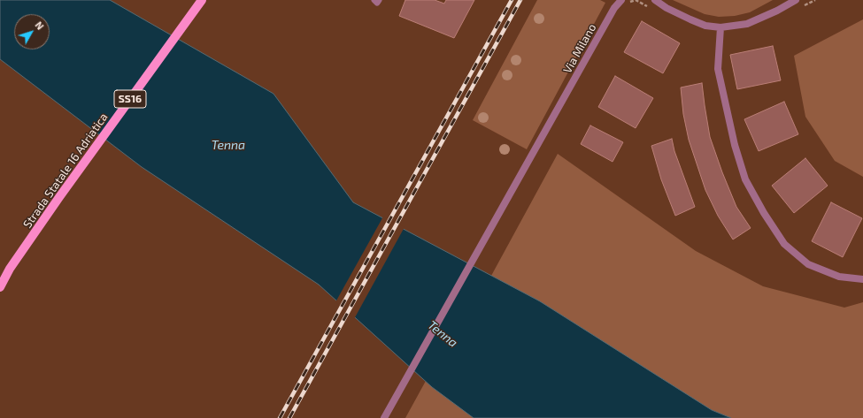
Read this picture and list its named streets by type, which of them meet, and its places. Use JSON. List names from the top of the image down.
{
  "streets": {
    "main road": ["SS16", "Strada Statale 16 Adriatica"],
    "street": ["Via Milano"]
  },
  "water": ["Tenna"],
  "north": "top right"
}
